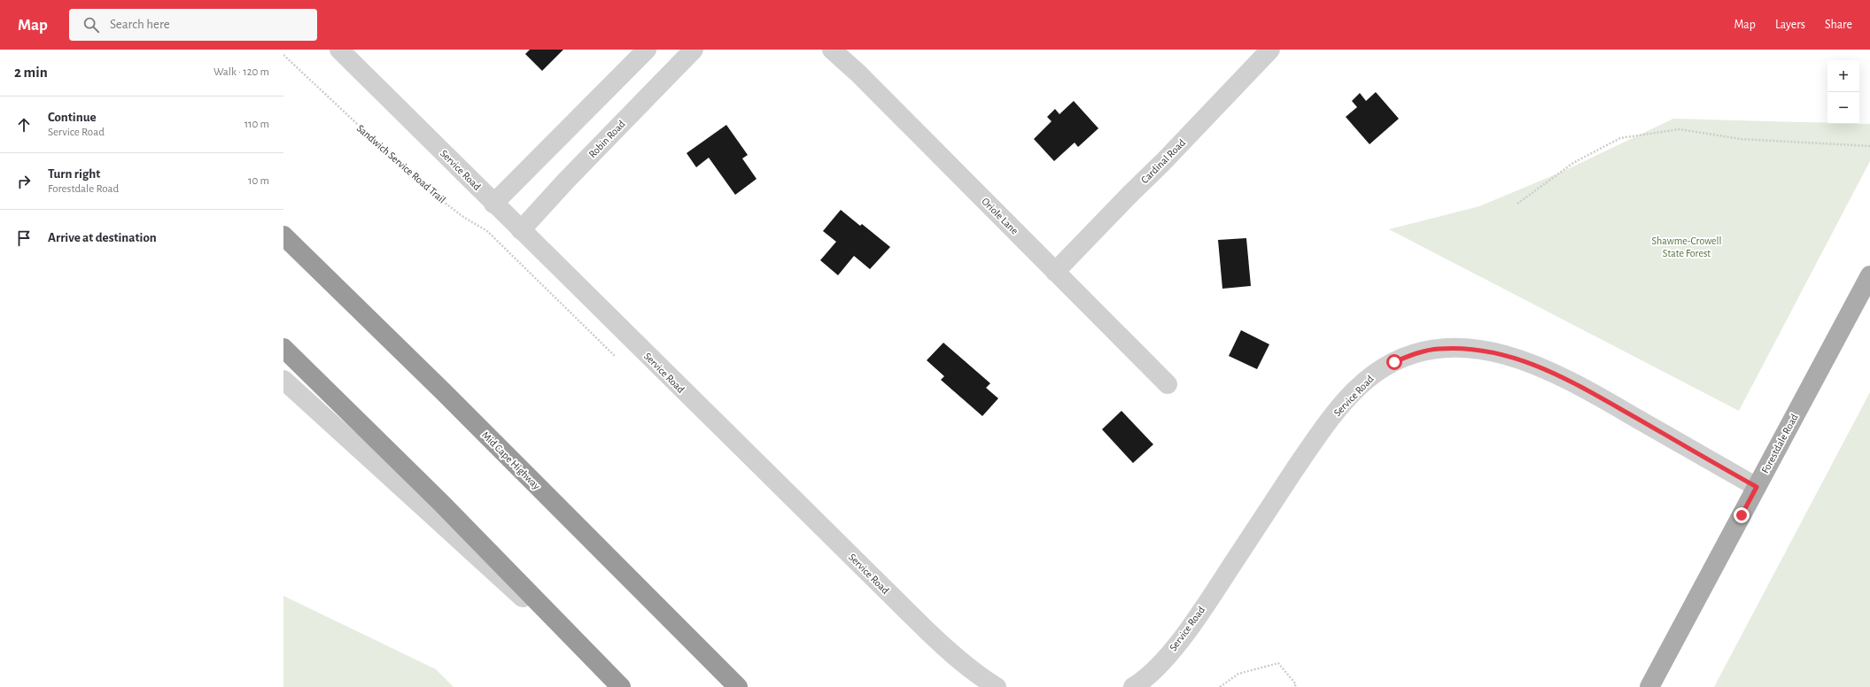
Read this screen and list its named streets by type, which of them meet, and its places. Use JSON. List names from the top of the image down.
{
  "streets": {
    "highway": ["Mid Cape Highway"],
    "main road": ["Forestdale Road"],
    "street": [
      "Robin Road",
      "Cardinal Road",
      "Service Road",
      "Oriole Lane"
    ],
    "path": ["Sandwich Service Road Trail"]
  },
  "crossings": [
    ["Robin Road", "Service Road"],
    ["Cardinal Road", "Oriole Lane"],
    ["Service Road", "Forestdale Road"]
  ],
  "parks": ["Shawme-Crowell State Forest"],
  "page": {
    "header": "Map",
    "search": "Search here",
    "nav": ["Map", "Layers", "Share"],
    "heading": ["2 min", "Walk · 120 m"],
    "map_buttons": ["+", "−"],
    "list": [
      ["Continue", "Service Road", "110 m"],
      ["Turn right", "Forestdale Road", "10 m"],
      "Arrive at destination"
    ]
  }
}
